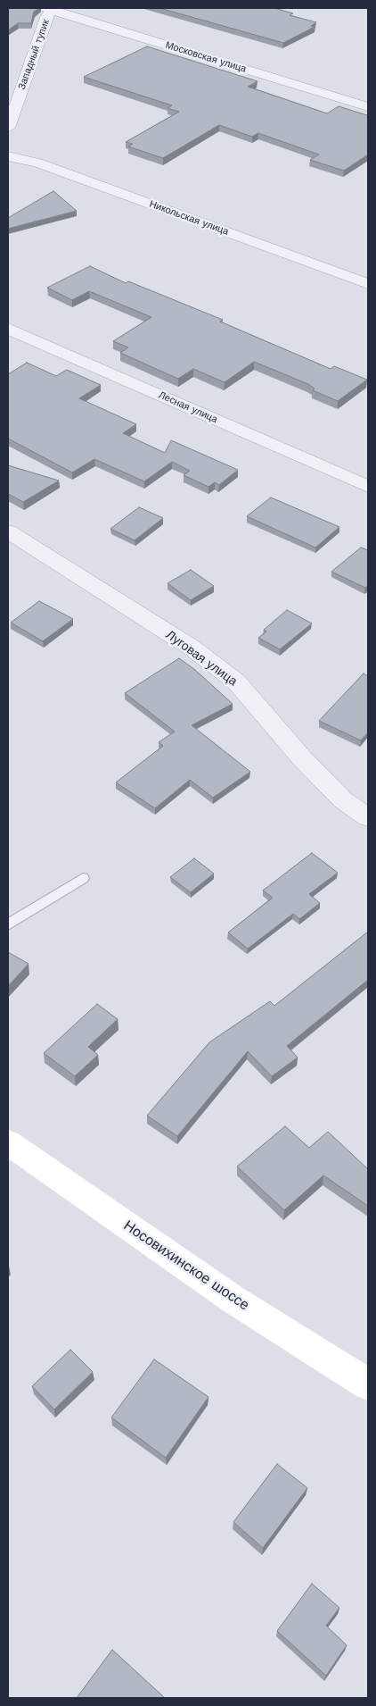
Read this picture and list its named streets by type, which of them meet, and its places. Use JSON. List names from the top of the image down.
{
  "streets": {
    "main road": ["Носовихинское шоссе"],
    "street": [
      "Западный тупик",
      "Московская улица",
      "Никольская улица",
      "Лесная улица",
      "Луговая улица"
    ]
  },
  "crossings": [
    ["Западный тупик", "Московская улица"]
  ]
}
